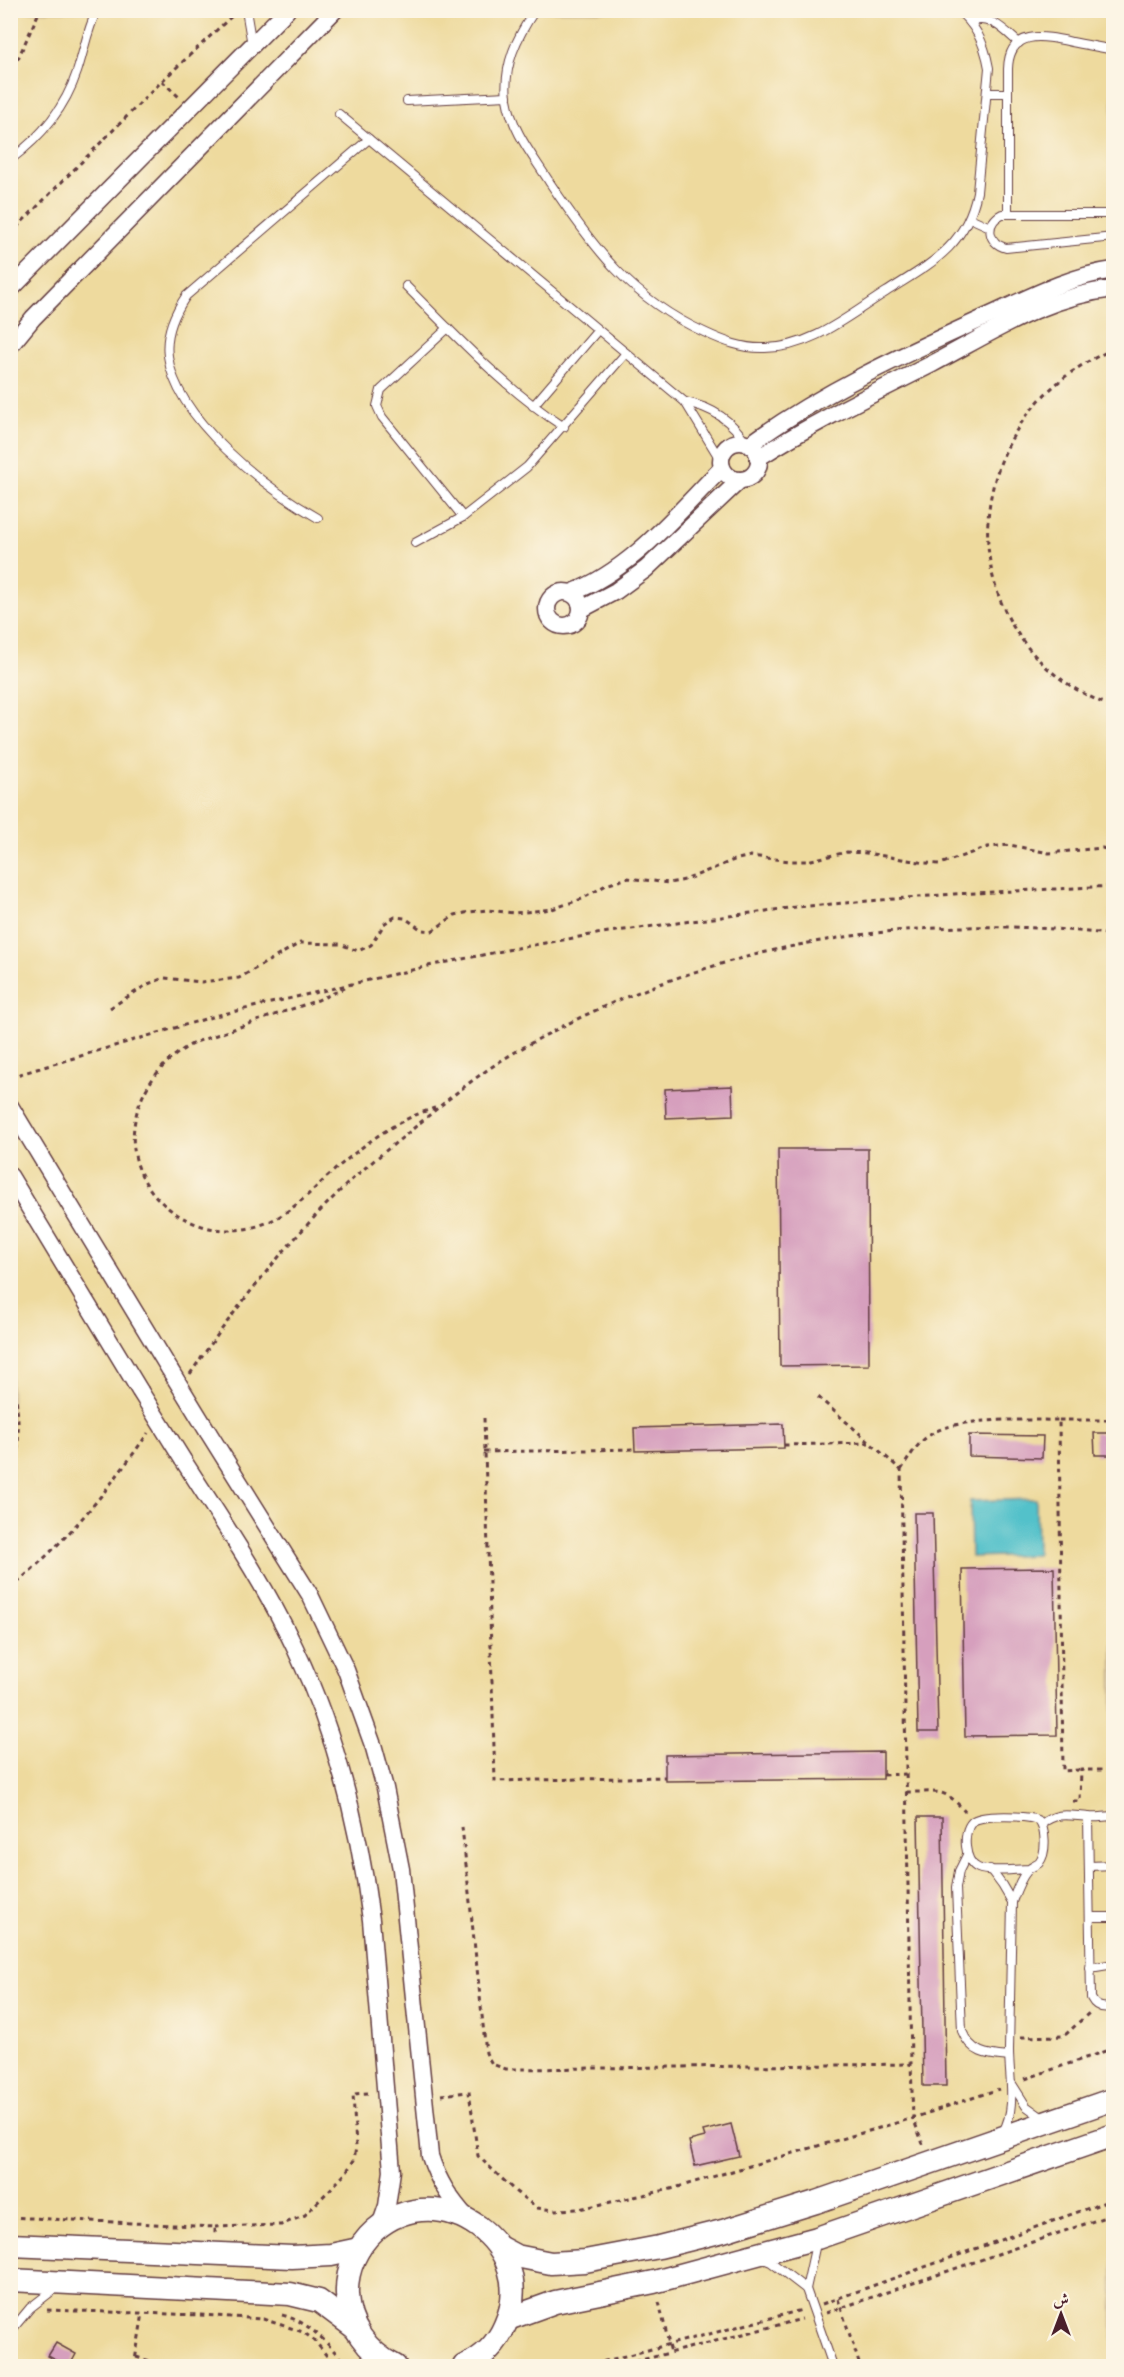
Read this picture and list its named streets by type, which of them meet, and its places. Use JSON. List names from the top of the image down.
{
  "north": "top"
}
